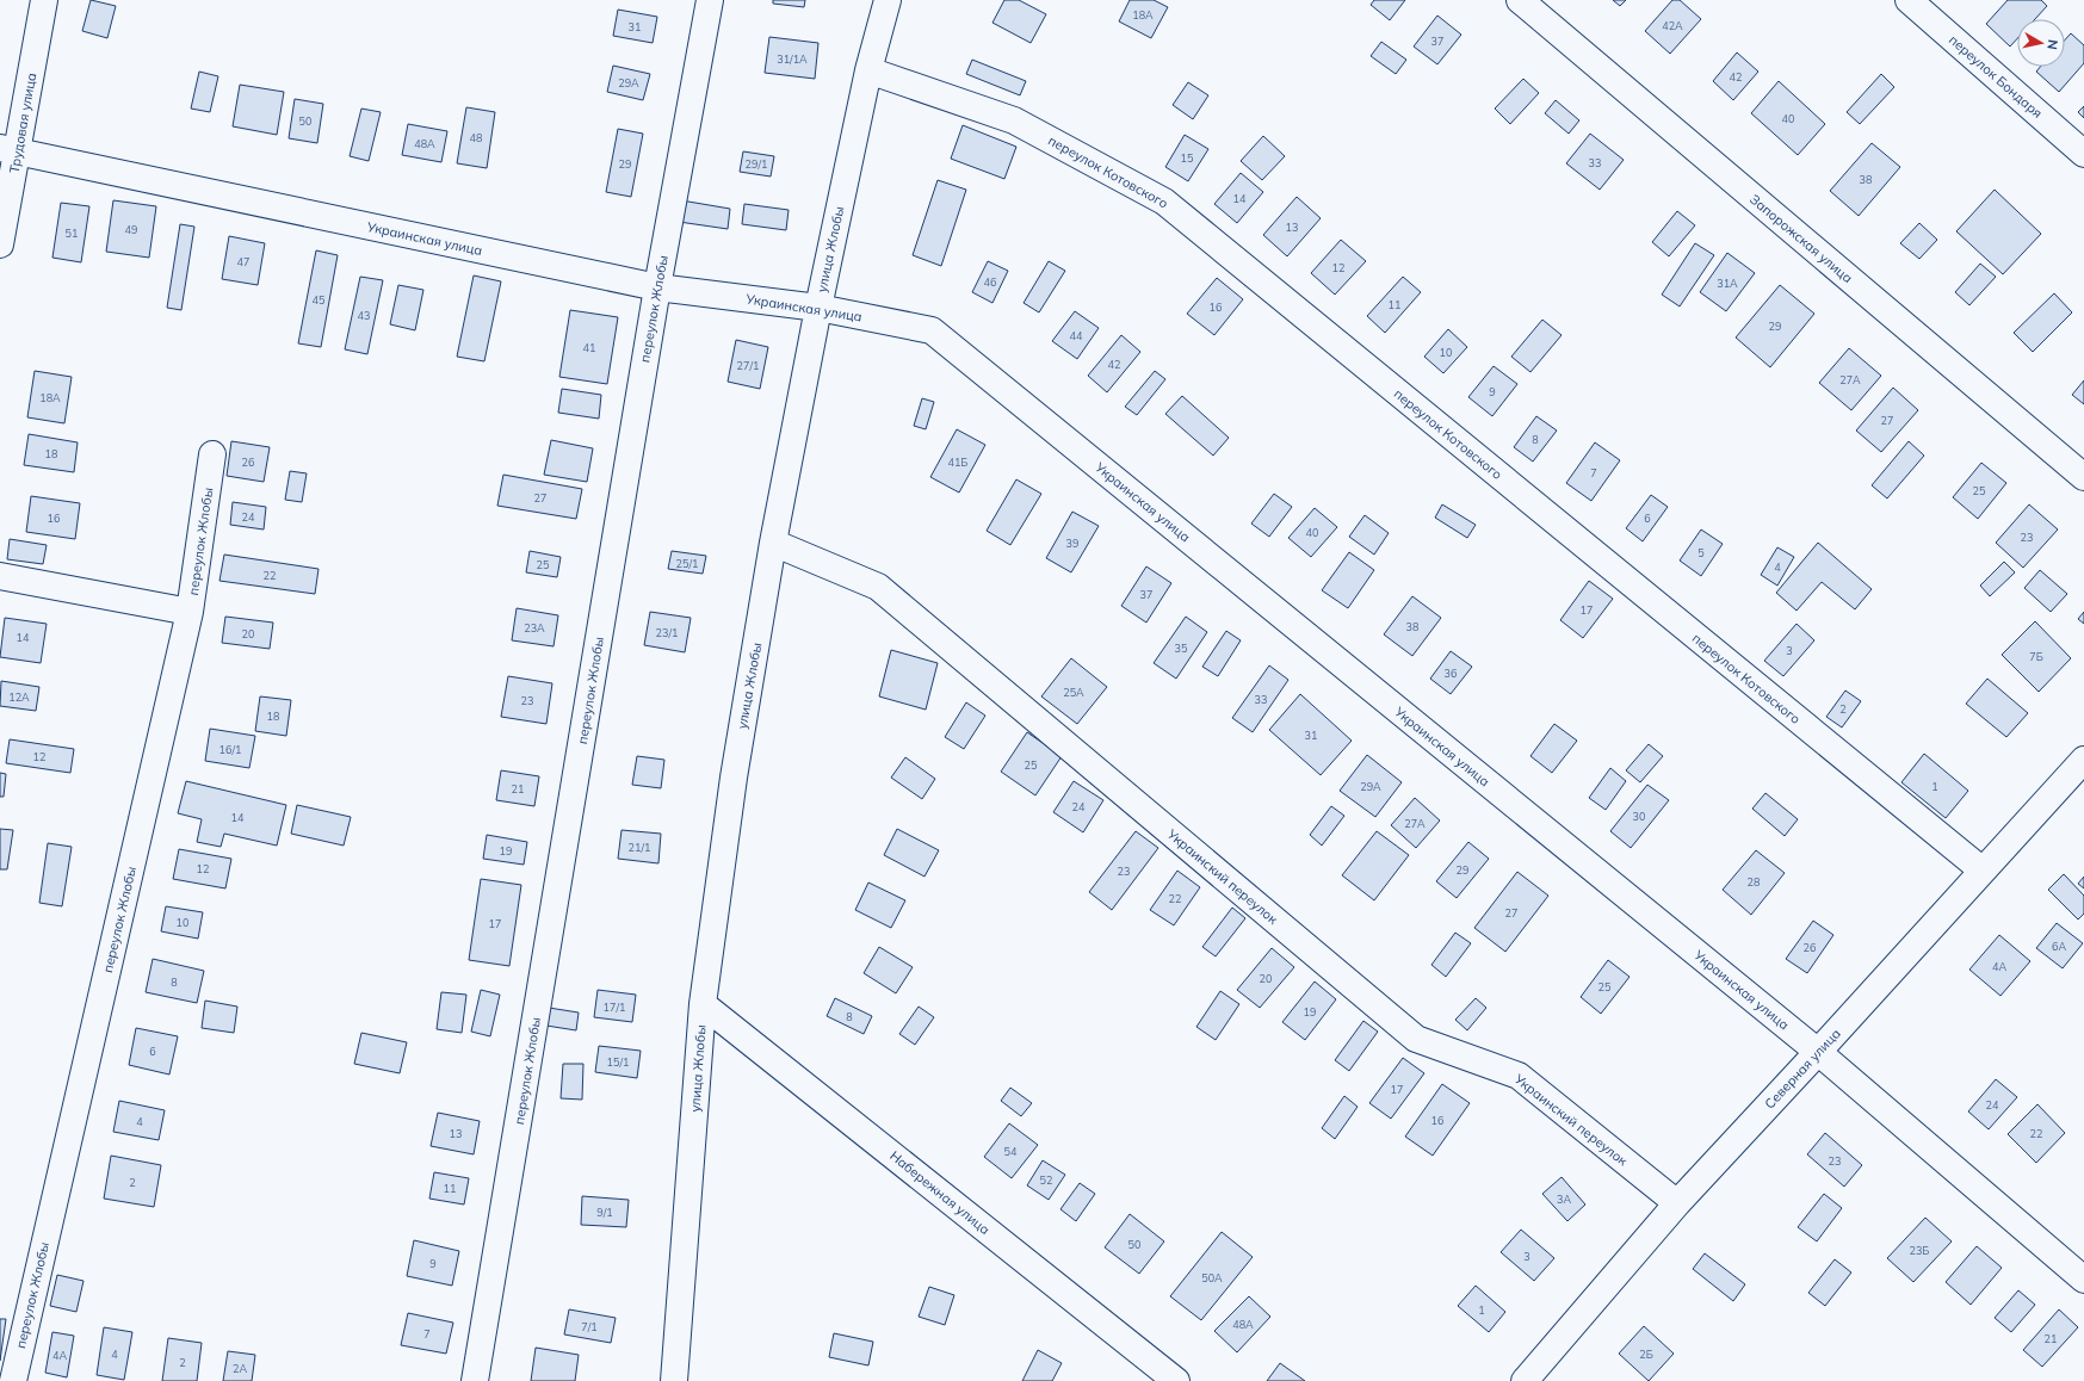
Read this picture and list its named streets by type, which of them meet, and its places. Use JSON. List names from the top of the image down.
{
  "streets": {
    "street": [
      "переулок Бондаря",
      "Трудовая улица",
      "переулок Котовского",
      "Украинская улица",
      "Запорожская улица",
      "улица Жлобы",
      "переулок Жлобы",
      "Украинский переулок",
      "Северная улица",
      "Набережная улица"
    ]
  },
  "crossings": [
    ["Трудовая улица", "Украинская улица"],
    ["переулок Котовского", "улица Жлобы"],
    ["переулок Котовского", "Северная улица"],
    ["Украинская улица", "улица Жлобы"],
    ["Украинская улица", "переулок Жлобы"],
    ["Украинская улица", "Северная улица"],
    ["улица Жлобы", "Украинский переулок"],
    ["улица Жлобы", "Набережная улица"],
    ["Украинский переулок", "Северная улица"]
  ],
  "house_numbers": [
    "18А",
    "42А",
    "31",
    "37",
    "31/1А",
    "42",
    "29А",
    "40",
    "50",
    "48",
    "48А",
    "15",
    "33",
    "29",
    "29/1",
    "38",
    "14",
    "13",
    "49",
    "51",
    "47",
    "12",
    "46",
    "31А",
    "45",
    "11",
    "16",
    "43",
    "29",
    "44",
    "41",
    "10",
    "42",
    "27/1",
    "27А",
    "9",
    "18А",
    "27",
    "8",
    "18",
    "26",
    "41Б",
    "7",
    "25",
    "27",
    "24",
    "16",
    "6",
    "40",
    "23",
    "39",
    "5",
    "25/1",
    "25",
    "4",
    "22",
    "37",
    "17",
    "38",
    "23А",
    "23/1",
    "20",
    "14",
    "35",
    "3",
    "7Б",
    "36",
    "25А",
    "12А",
    "33",
    "23",
    "2",
    "18",
    "31",
    "16/1",
    "12",
    "25",
    "29А",
    "1",
    "21",
    "24",
    "30",
    "14",
    "27А",
    "21/1",
    "19",
    "12",
    "29",
    "23",
    "28",
    "22",
    "27",
    "10",
    "17",
    "6А",
    "26",
    "4А",
    "20",
    "8",
    "25",
    "17/1",
    "19",
    "8",
    "6",
    "15/1",
    "17",
    "24",
    "16",
    "4",
    "13",
    "22",
    "54",
    "23",
    "52",
    "2",
    "11",
    "3А",
    "9/1",
    "50",
    "23Б",
    "3",
    "9",
    "50А",
    "1",
    "48А",
    "7/1",
    "7",
    "21",
    "4",
    "2Б",
    "4А",
    "2",
    "2А"
  ],
  "north": "right"
}
